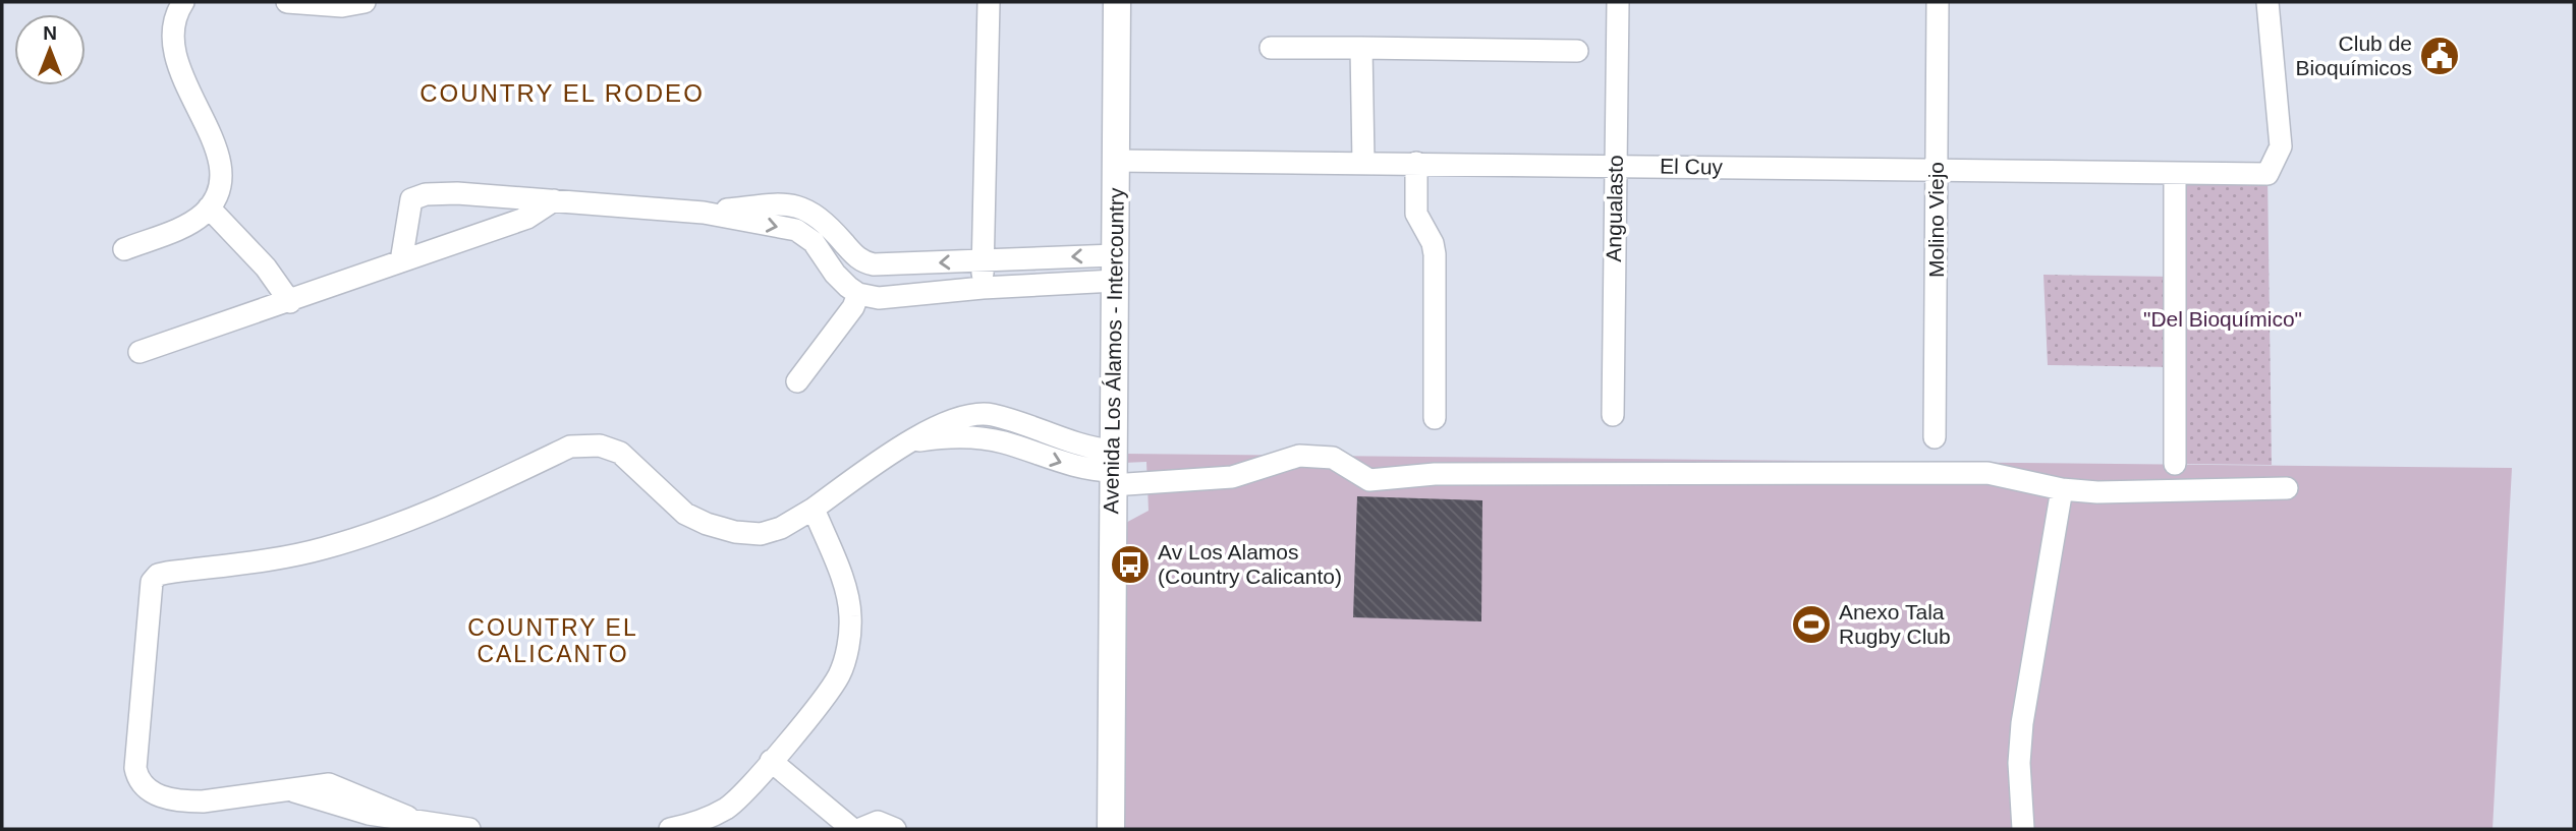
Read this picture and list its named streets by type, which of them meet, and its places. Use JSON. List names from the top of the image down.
{
  "streets": {
    "main road": ["Avenida Los Álamos - Intercountry"],
    "street": ["El Cuy", "Angualasto", "Molino Viejo"]
  },
  "crossings": [
    ["El Cuy", "Angualasto"],
    ["El Cuy", "Molino Viejo"],
    ["El Cuy", "Avenida Los Álamos - Intercountry"]
  ],
  "districts": ["COUNTRY EL RODEO", "COUNTRY EL CALICANTO"],
  "parks": ["\"Del Bioquímico\""],
  "places": {
    "public building": ["Club de Bioquímicos"],
    "bus stop": ["Av Los Alamos (Country Calicanto)"],
    "sports": ["Anexo Tala Rugby Club"]
  },
  "north": "top"
}
